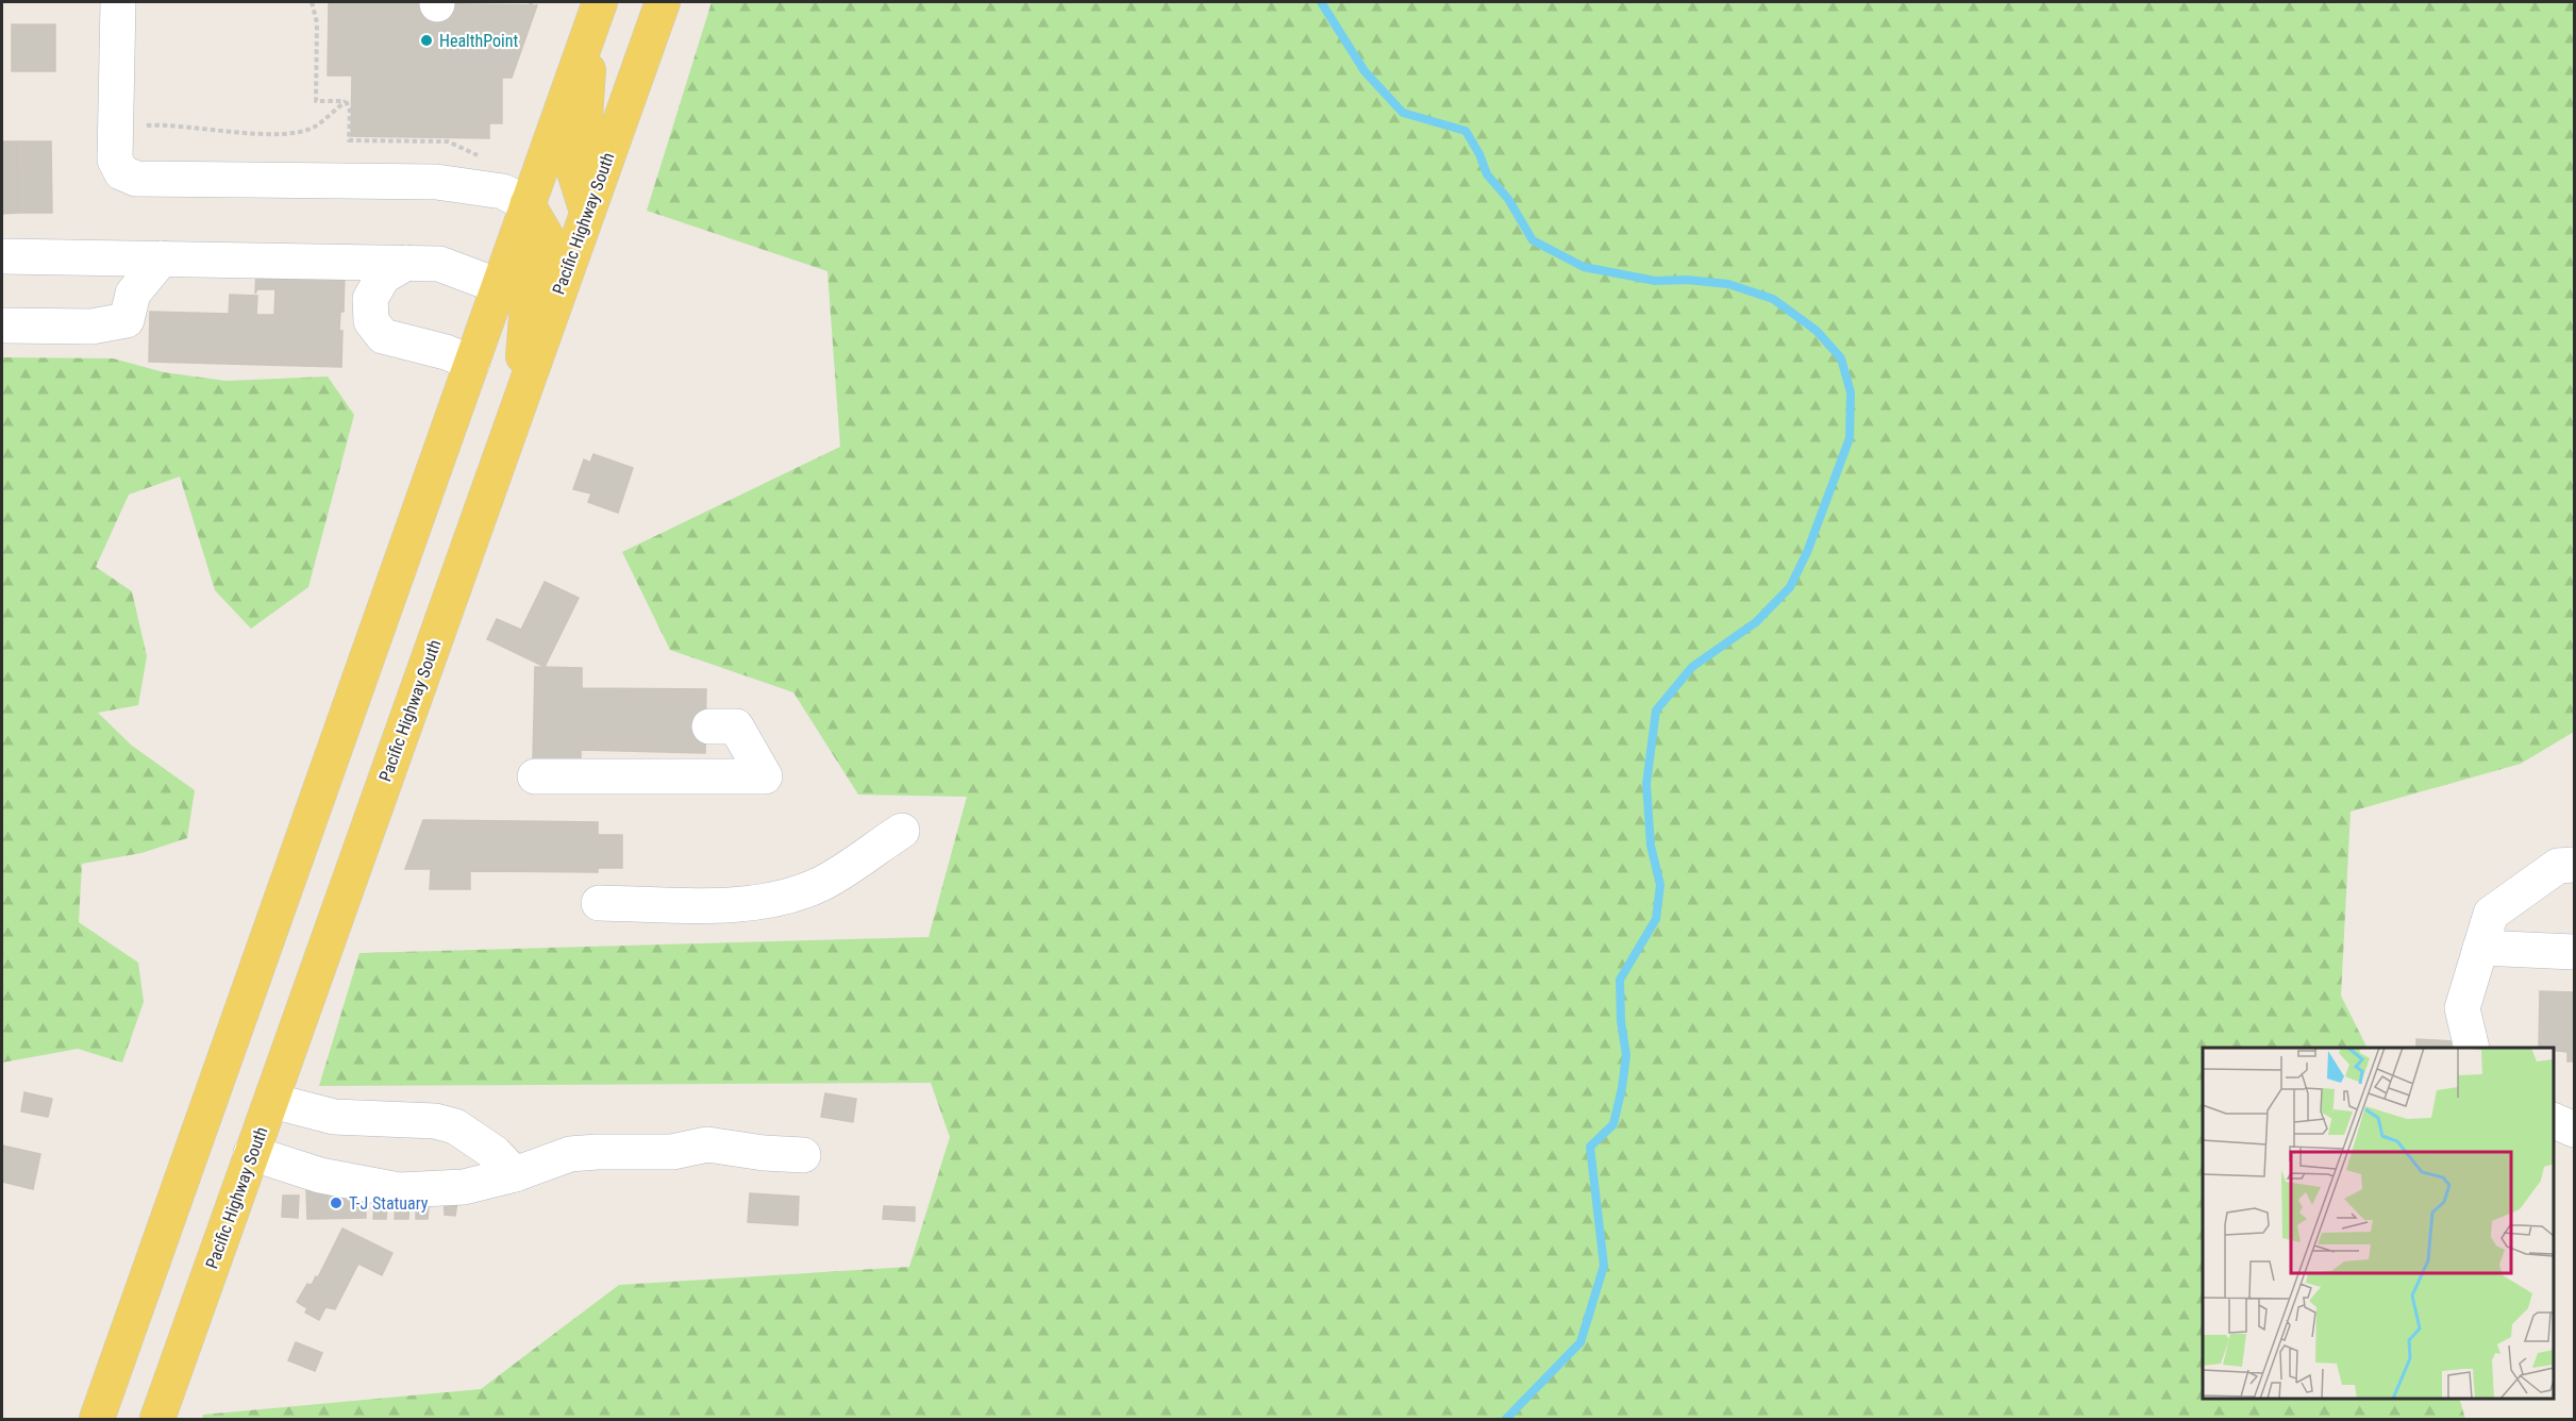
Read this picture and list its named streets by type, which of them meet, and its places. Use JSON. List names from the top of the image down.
{
  "streets": {
    "main road": ["Pacific Highway South"]
  },
  "places": ["HealthPoint", "T-J Statuary"]
}
